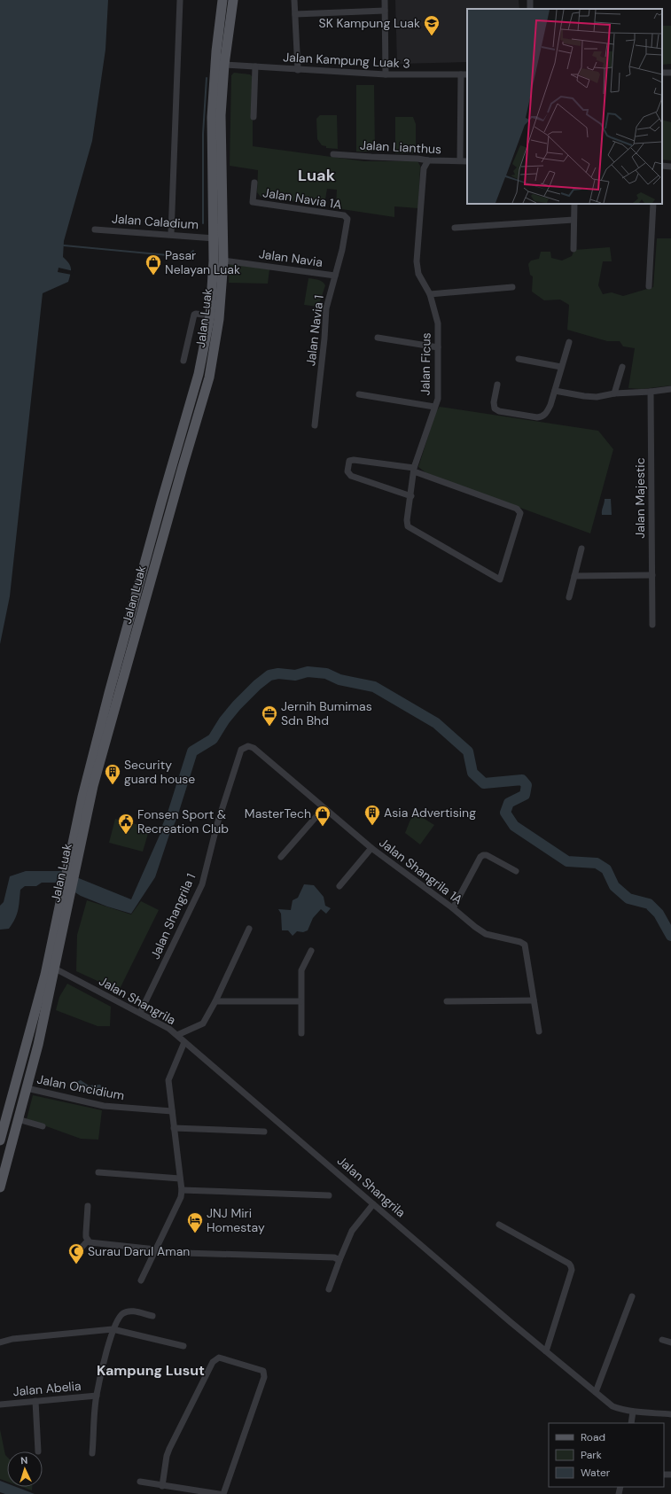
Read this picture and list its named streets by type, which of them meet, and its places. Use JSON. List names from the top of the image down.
{
  "streets": {
    "main road": ["Jalan Luak"],
    "street": [
      "Jalan Kampung Luak 3",
      "Jalan Lianthus",
      "Jalan Navia 1A",
      "Jalan Caladium",
      "Jalan Navia",
      "Jalan Navia 1",
      "Jalan Ficus",
      "Jalan Majestic",
      "Jalan Shangrila 1A",
      "Jalan Shangrila 1",
      "Jalan Shangrila",
      "Jalan Oncidium",
      "Jalan Abelia"
    ]
  },
  "crossings": [
    ["Jalan Kampung Luak 3", "Jalan Luak"],
    ["Jalan Lianthus", "Jalan Ficus"],
    ["Jalan Navia 1A", "Jalan Navia 1"],
    ["Jalan Caladium", "Jalan Luak"],
    ["Jalan Navia", "Jalan Luak"],
    ["Jalan Navia", "Jalan Navia 1"],
    ["Jalan Luak", "Jalan Shangrila"],
    ["Jalan Luak", "Jalan Oncidium"],
    ["Jalan Shangrila 1A", "Jalan Shangrila 1"],
    ["Jalan Shangrila 1", "Jalan Shangrila"]
  ],
  "districts": ["Luak", "Kampung Lusut"],
  "places": {
    "school or university": ["SK Kampung Luak"],
    "shop": ["Pasar Nelayan Luak", "MasterTech"],
    "office": ["Jernih Bumimas Sdn Bhd"],
    "building": ["Security guard house", "Asia Advertising"],
    "public building": ["Fonsen Sport & Recreation Club"],
    "hotel": ["JNJ Miri Homestay"],
    "mosque": ["Surau Darul Aman"]
  },
  "legend": ["Road", "Park", "Water"],
  "north": "top"
}
